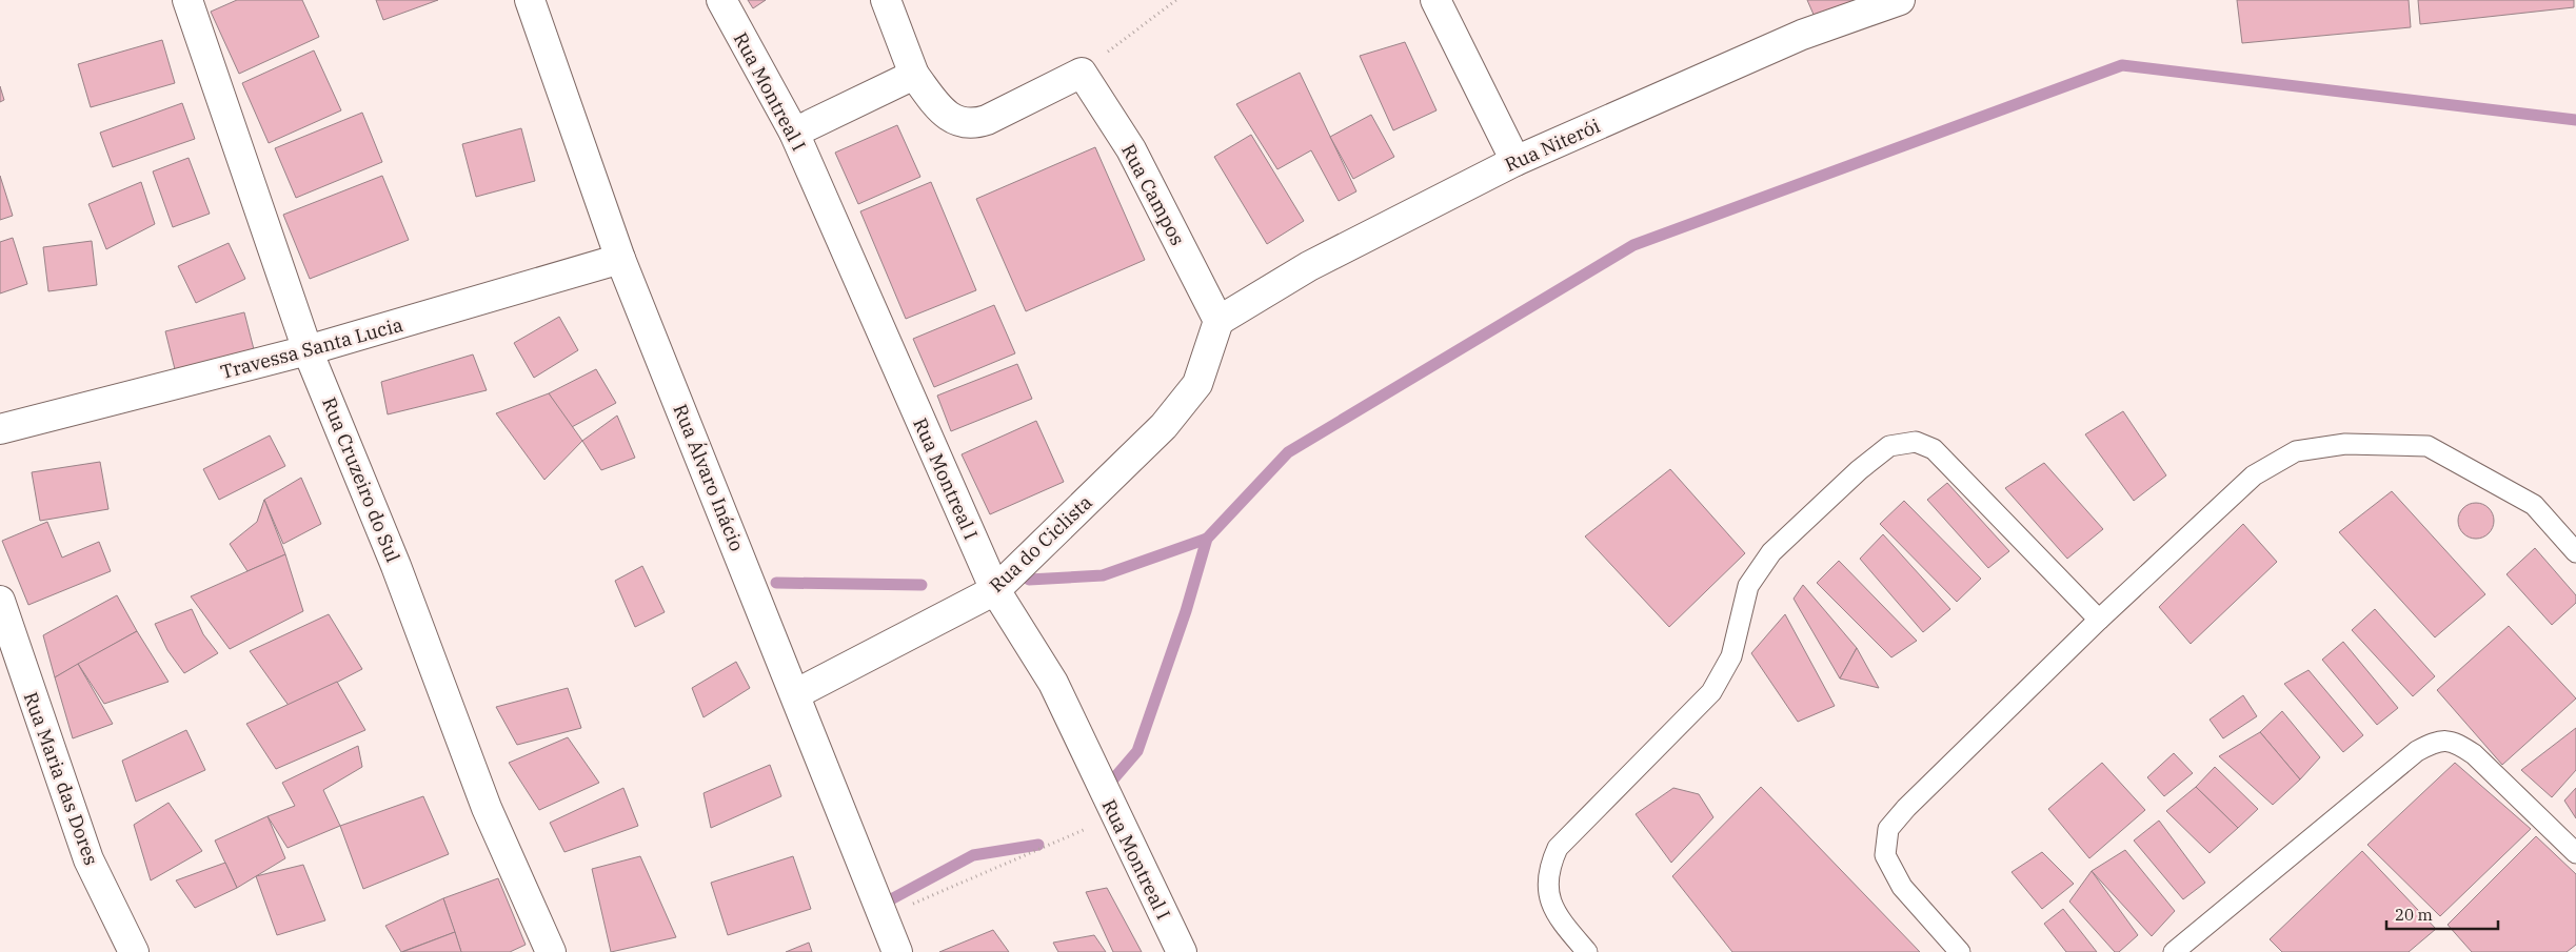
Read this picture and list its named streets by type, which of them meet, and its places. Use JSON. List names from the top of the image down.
{
  "streets": {
    "street": [
      "Rua Montreal I",
      "Rua Niterói",
      "Rua Campos",
      "Travessa Santa Lucia",
      "Rua Álvaro Inácio",
      "Rua Cruzeiro do Sul",
      "Rua do Ciclista",
      "Rua Maria das Dores"
    ]
  },
  "crossings": [
    ["Rua Montreal I", "Rua do Ciclista"],
    ["Rua Niterói", "Rua Campos"],
    ["Rua Niterói", "Rua do Ciclista"],
    ["Rua Campos", "Rua do Ciclista"],
    ["Travessa Santa Lucia", "Rua Álvaro Inácio"],
    ["Travessa Santa Lucia", "Rua Cruzeiro do Sul"],
    ["Rua Álvaro Inácio", "Rua do Ciclista"]
  ],
  "scale_bar": "20 m"
}
